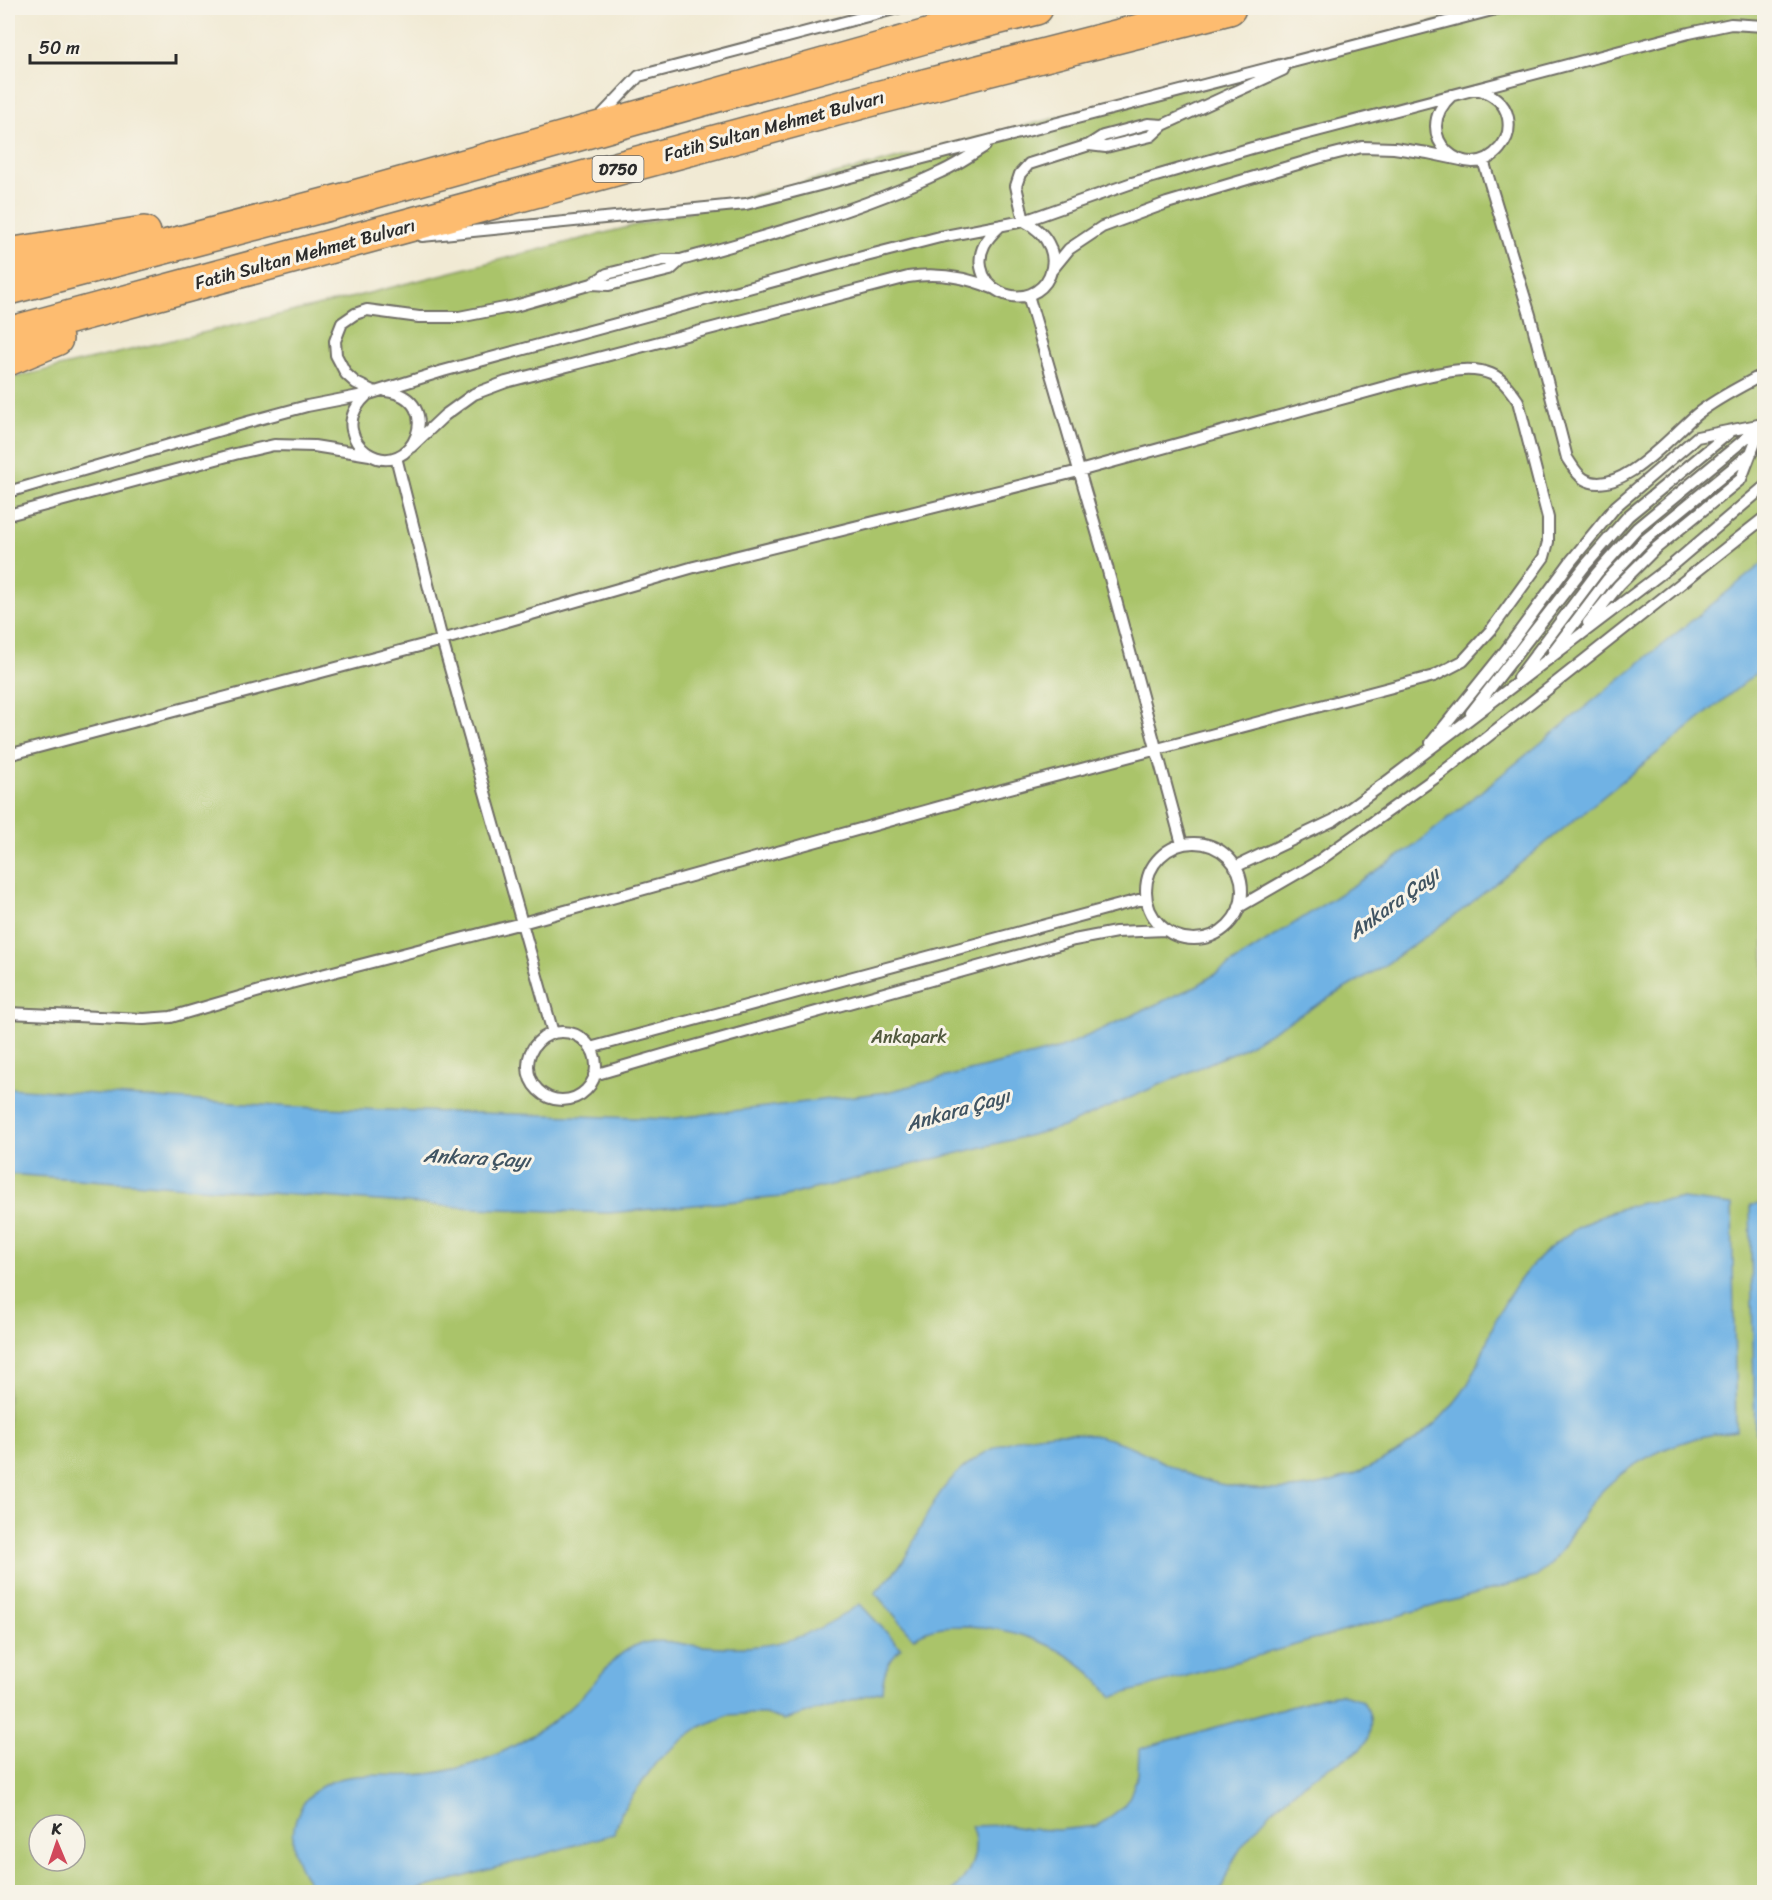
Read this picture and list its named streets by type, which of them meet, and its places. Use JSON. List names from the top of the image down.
{
  "streets": {
    "highway": ["Fatih Sultan Mehmet Bulvarı", "D750"]
  },
  "water": ["Ankara Çayı"],
  "parks": ["Ankapark"],
  "scale_bar": "50 m",
  "north": "top"
}
